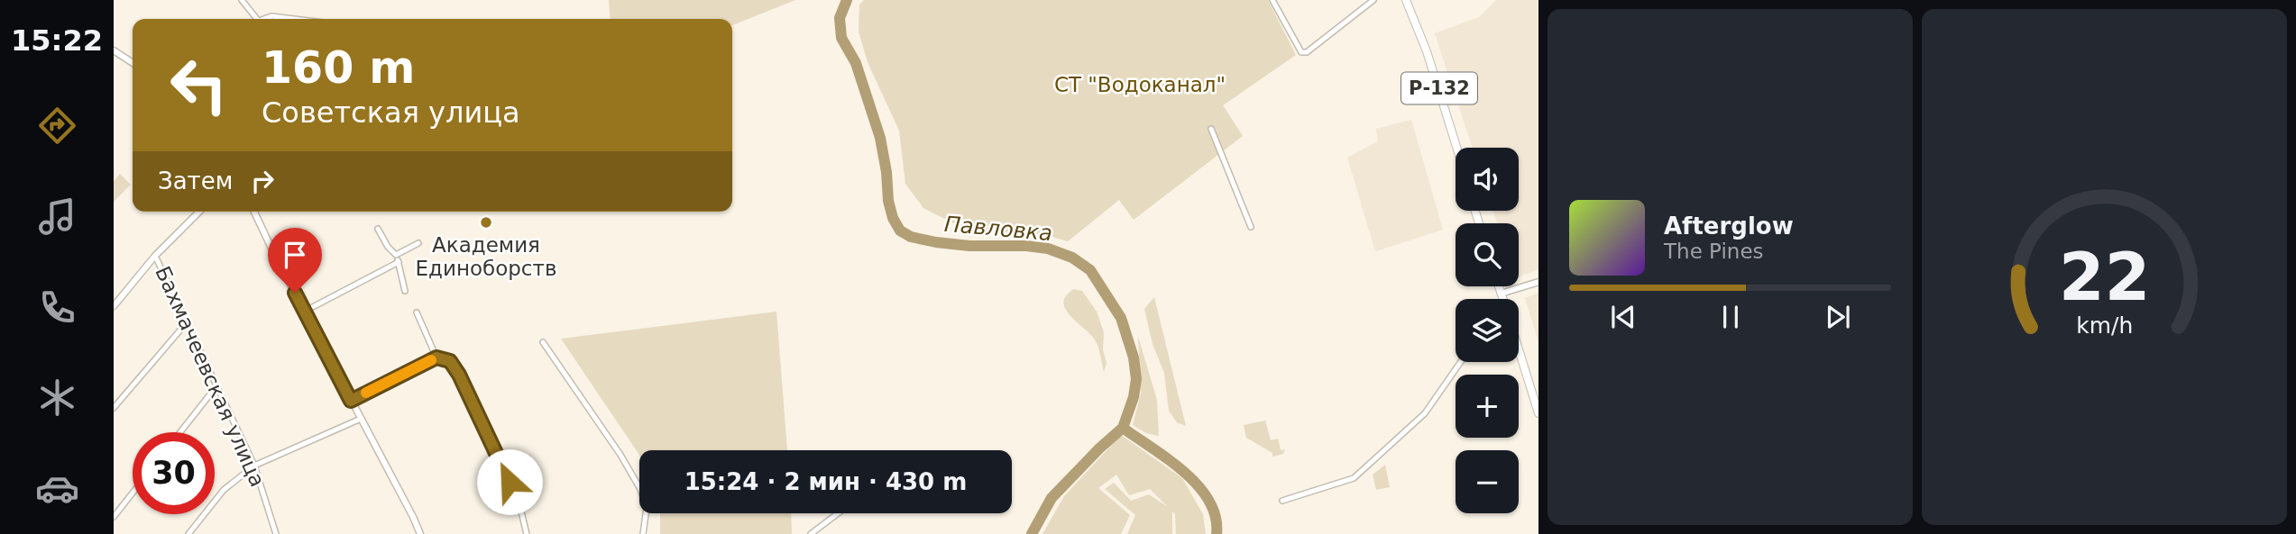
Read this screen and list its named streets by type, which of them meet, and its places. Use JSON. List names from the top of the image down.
{
  "streets": {
    "main road": ["Р-132"],
    "street": ["Бахмачеевская улица"]
  },
  "water": ["Павловка"],
  "parks": ["СТ \"Водоканал\""],
  "places": ["Академия Единоборств"],
  "page": {
    "tabs": "15:22",
    "turn": ["160 m", "Советская улица"],
    "map_buttons": ["+", "−"],
    "then": "Затем",
    "song": ["Afterglow", "The Pines"],
    "limit": "30",
    "trip": "15:24 · 2 мин · 430 m",
    "gauge": ["22", "km/h"]
  }
}
